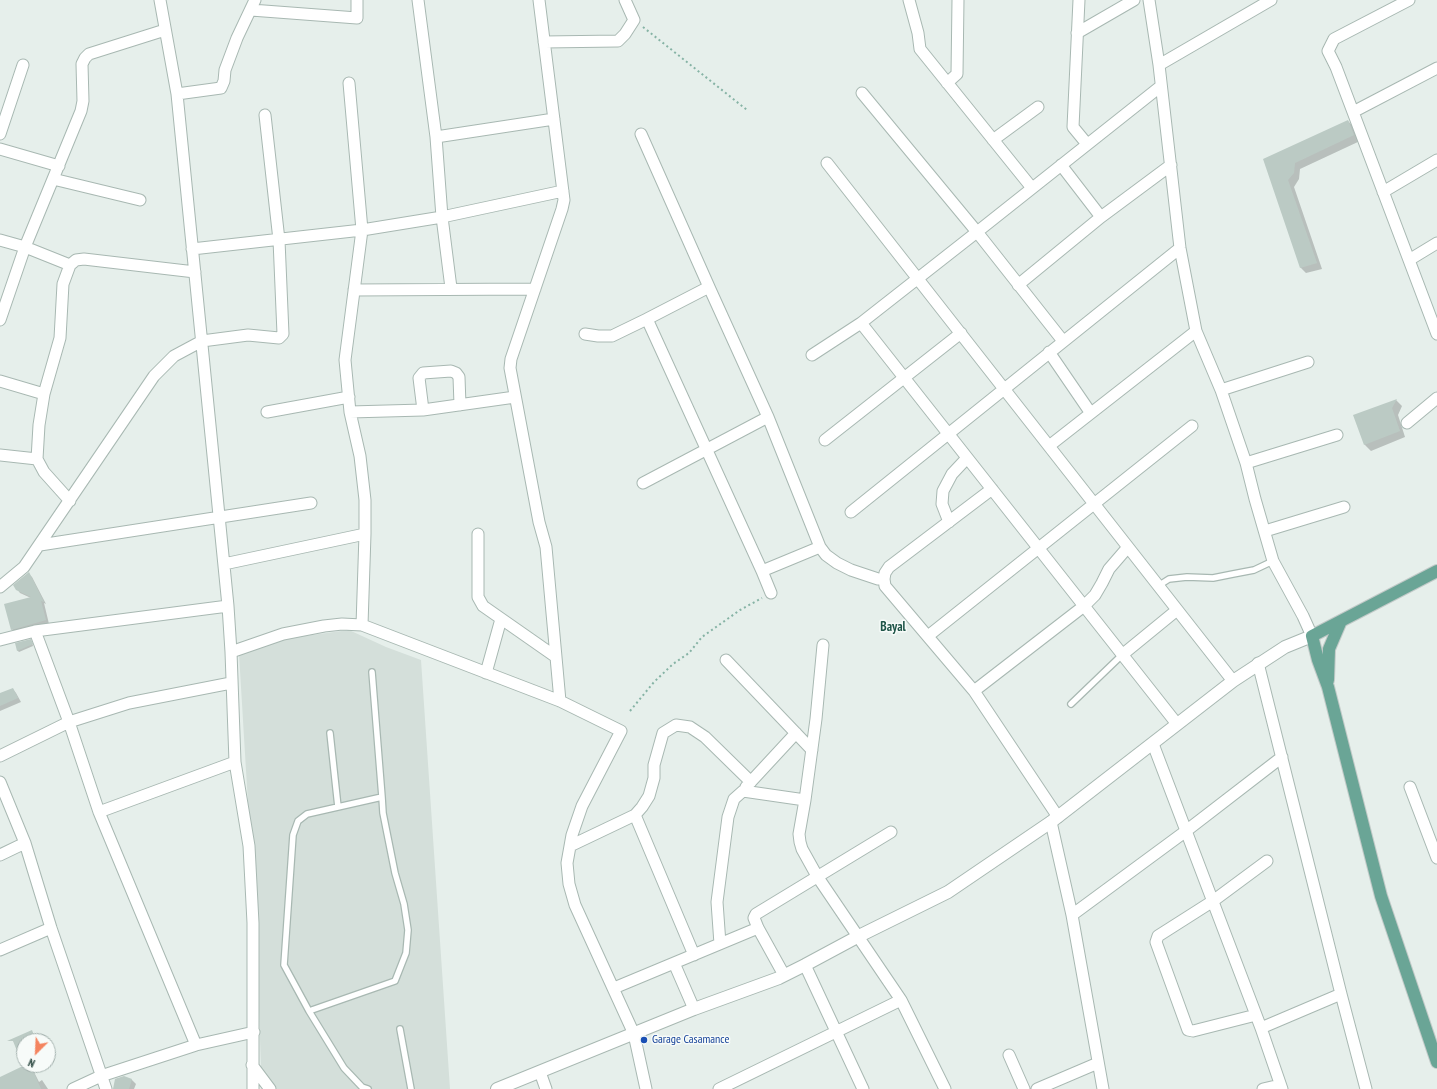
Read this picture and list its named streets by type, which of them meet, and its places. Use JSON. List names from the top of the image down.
{
  "districts": ["Bayal"],
  "places": ["Garage Casamance"],
  "north": "bottom left"
}
